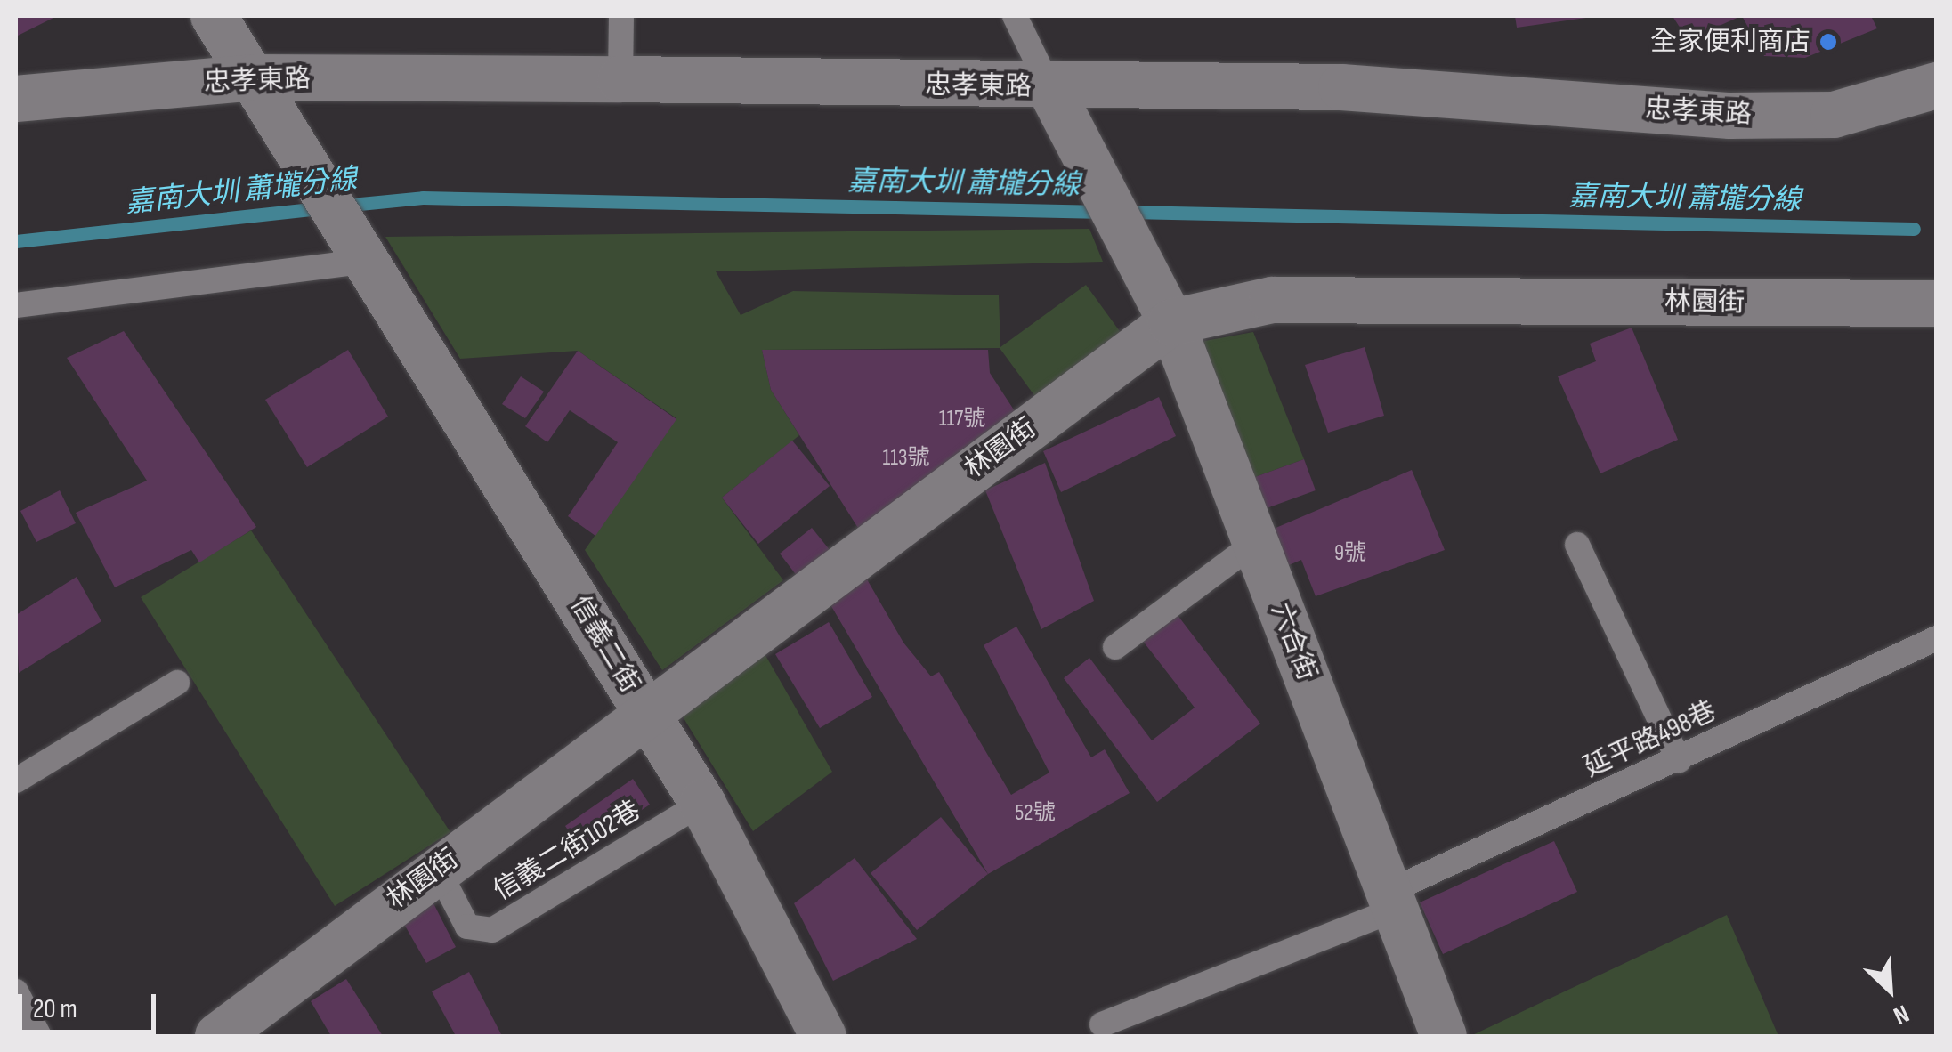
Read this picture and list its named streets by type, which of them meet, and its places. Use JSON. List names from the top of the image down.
{
  "streets": {
    "street": [
      "忠孝東路",
      "林園街",
      "六合街",
      "信義二街"
    ],
    "lane": ["延平路498巷", "信義二街102巷"]
  },
  "crossings": [
    ["忠孝東路", "六合街"],
    ["忠孝東路", "信義二街"],
    ["林園街", "六合街"],
    ["林園街", "信義二街"],
    ["林園街", "信義二街102巷"],
    ["六合街", "延平路498巷"],
    ["信義二街", "信義二街102巷"]
  ],
  "water": ["嘉南大圳 蕭壠分線"],
  "places": ["全家便利商店"],
  "house_numbers": [
    "117號",
    "113號",
    "9號",
    "52號"
  ],
  "scale_bar": "20 m",
  "north": "bottom right"
}
